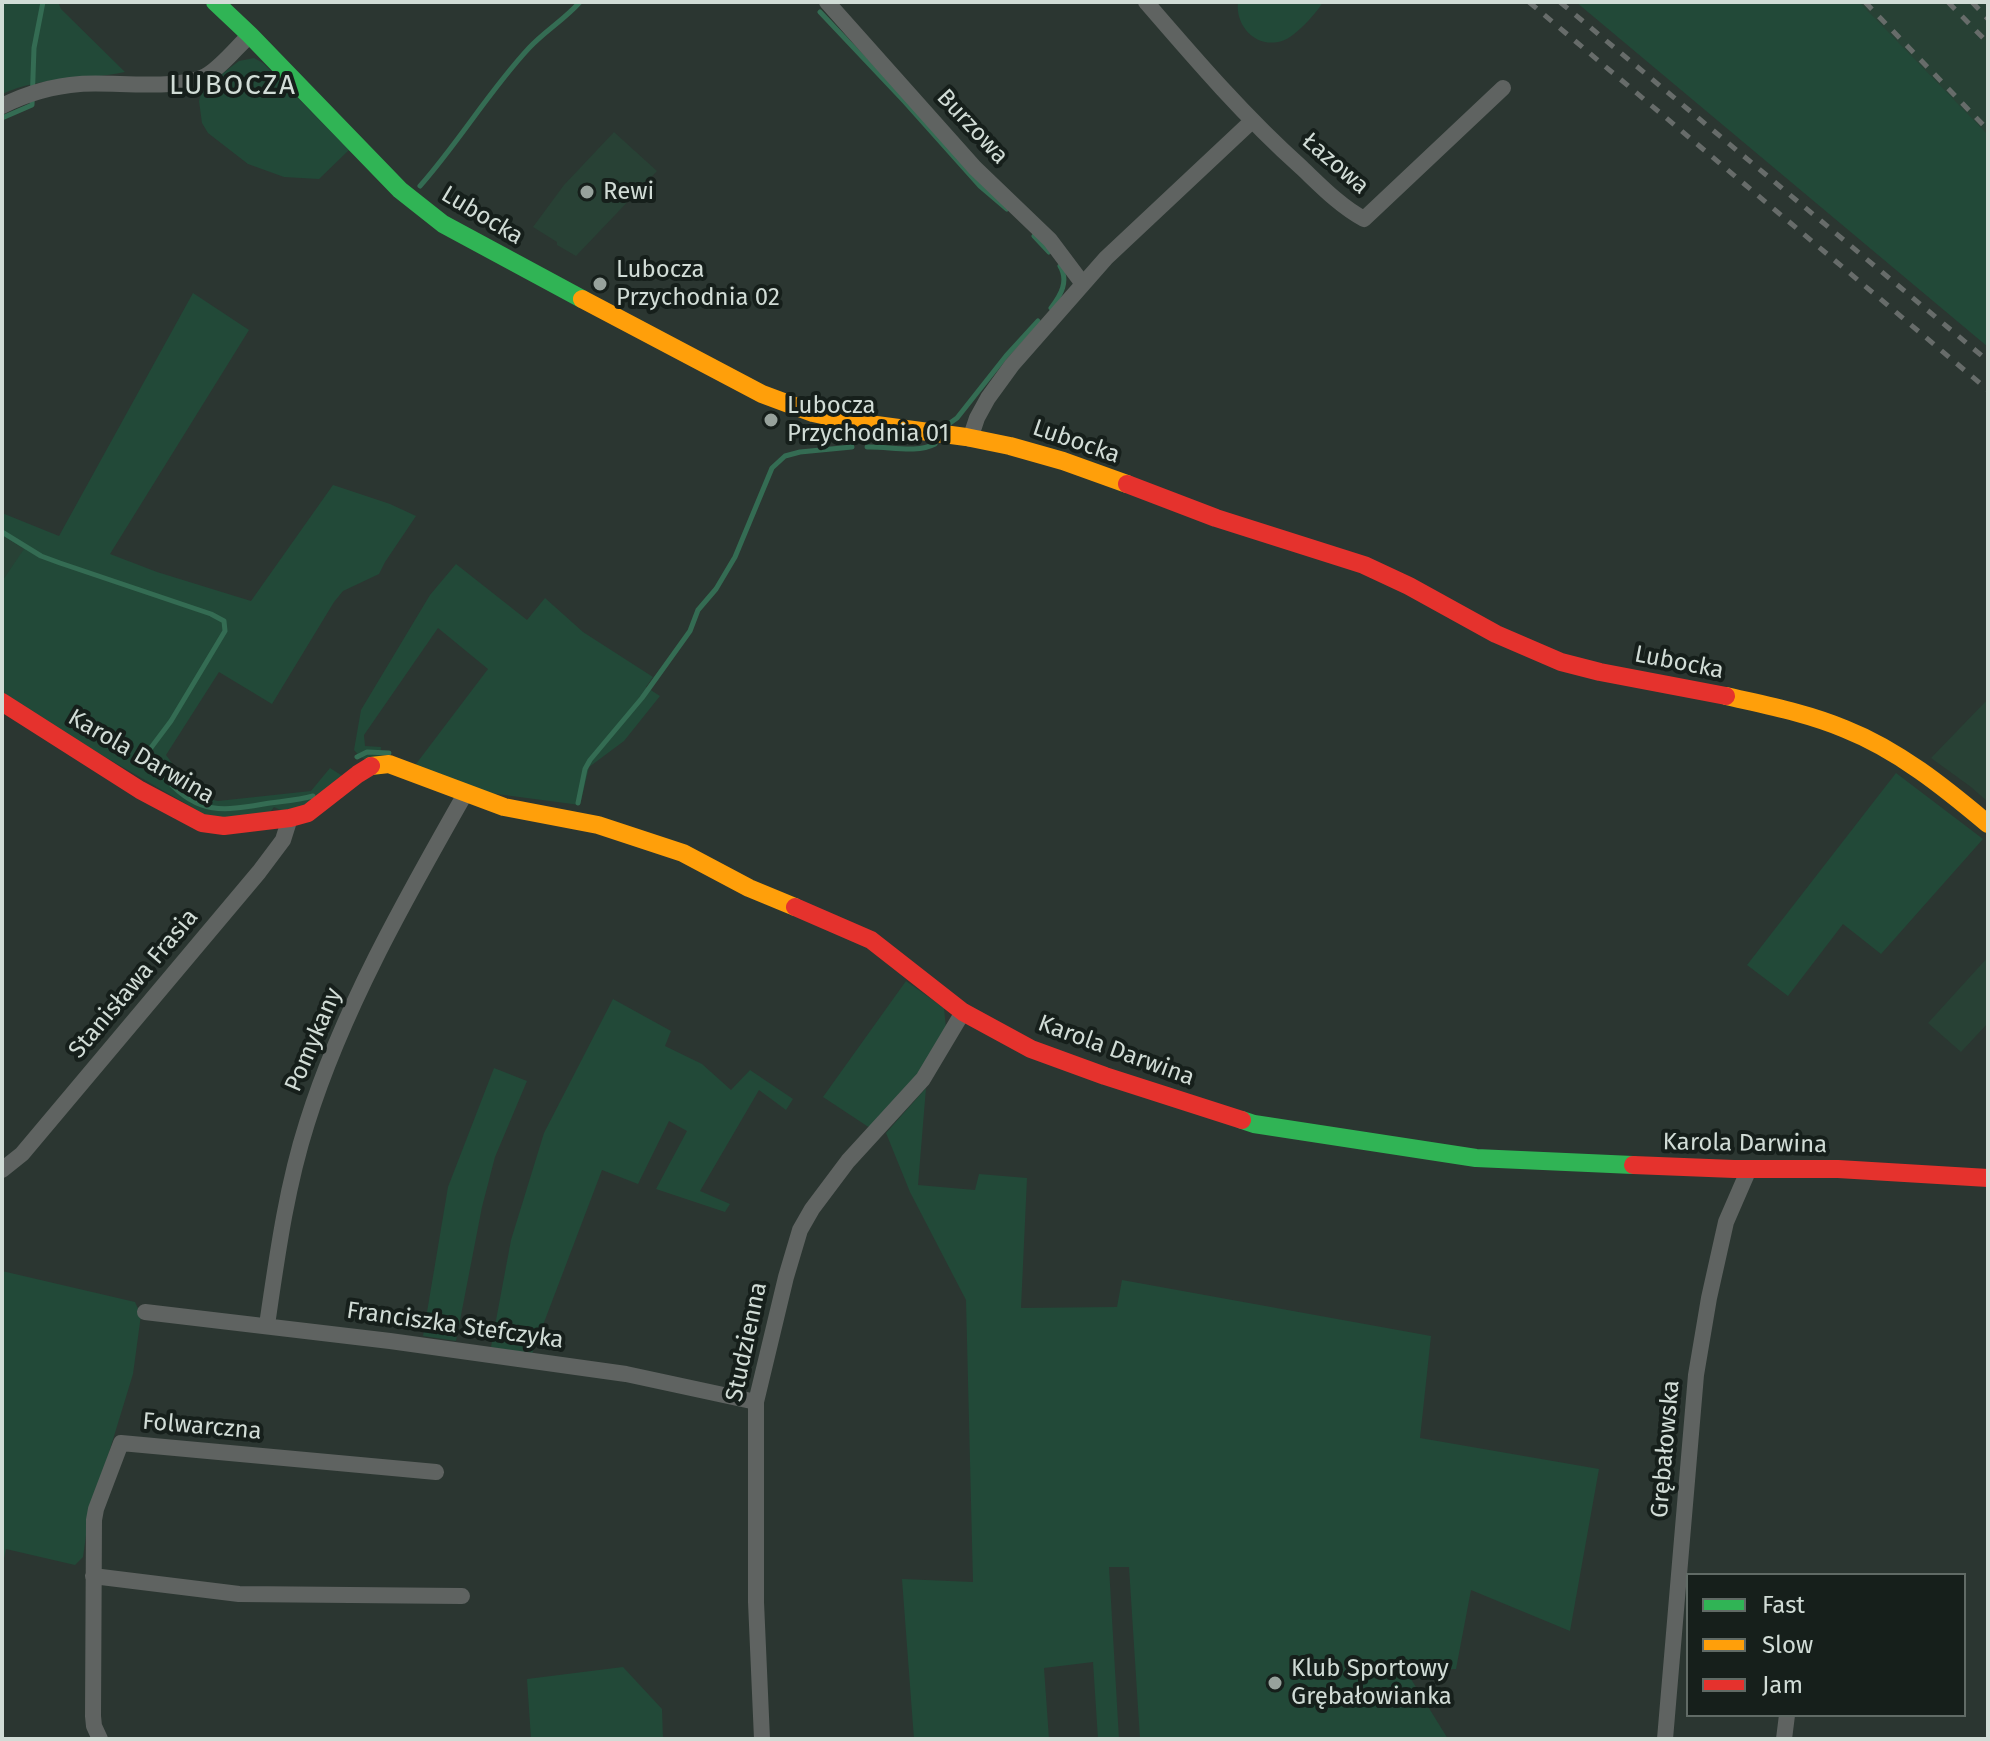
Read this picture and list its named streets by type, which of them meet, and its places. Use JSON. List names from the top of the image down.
{
  "streets": {
    "street": [
      "Burzowa",
      "Łazowa",
      "Lubocka",
      "Karola Darwina",
      "Stanisława Frasia",
      "Pomykany",
      "Franciszka Stefczyka",
      "Studzienna",
      "Folwarczna",
      "Grębałowska"
    ]
  },
  "crossings": [
    ["Karola Darwina", "Stanisława Frasia"],
    ["Karola Darwina", "Pomykany"],
    ["Karola Darwina", "Studzienna"],
    ["Karola Darwina", "Grębałowska"],
    ["Pomykany", "Franciszka Stefczyka"],
    ["Franciszka Stefczyka", "Studzienna"]
  ],
  "districts": ["LUBOCZA"],
  "places": [
    "Rewi",
    "Lubocza Przychodnia 02",
    "Lubocza Przychodnia 01",
    "Klub Sportowy Grębałowianka"
  ],
  "legend": ["Fast", "Slow", "Jam"]
}
